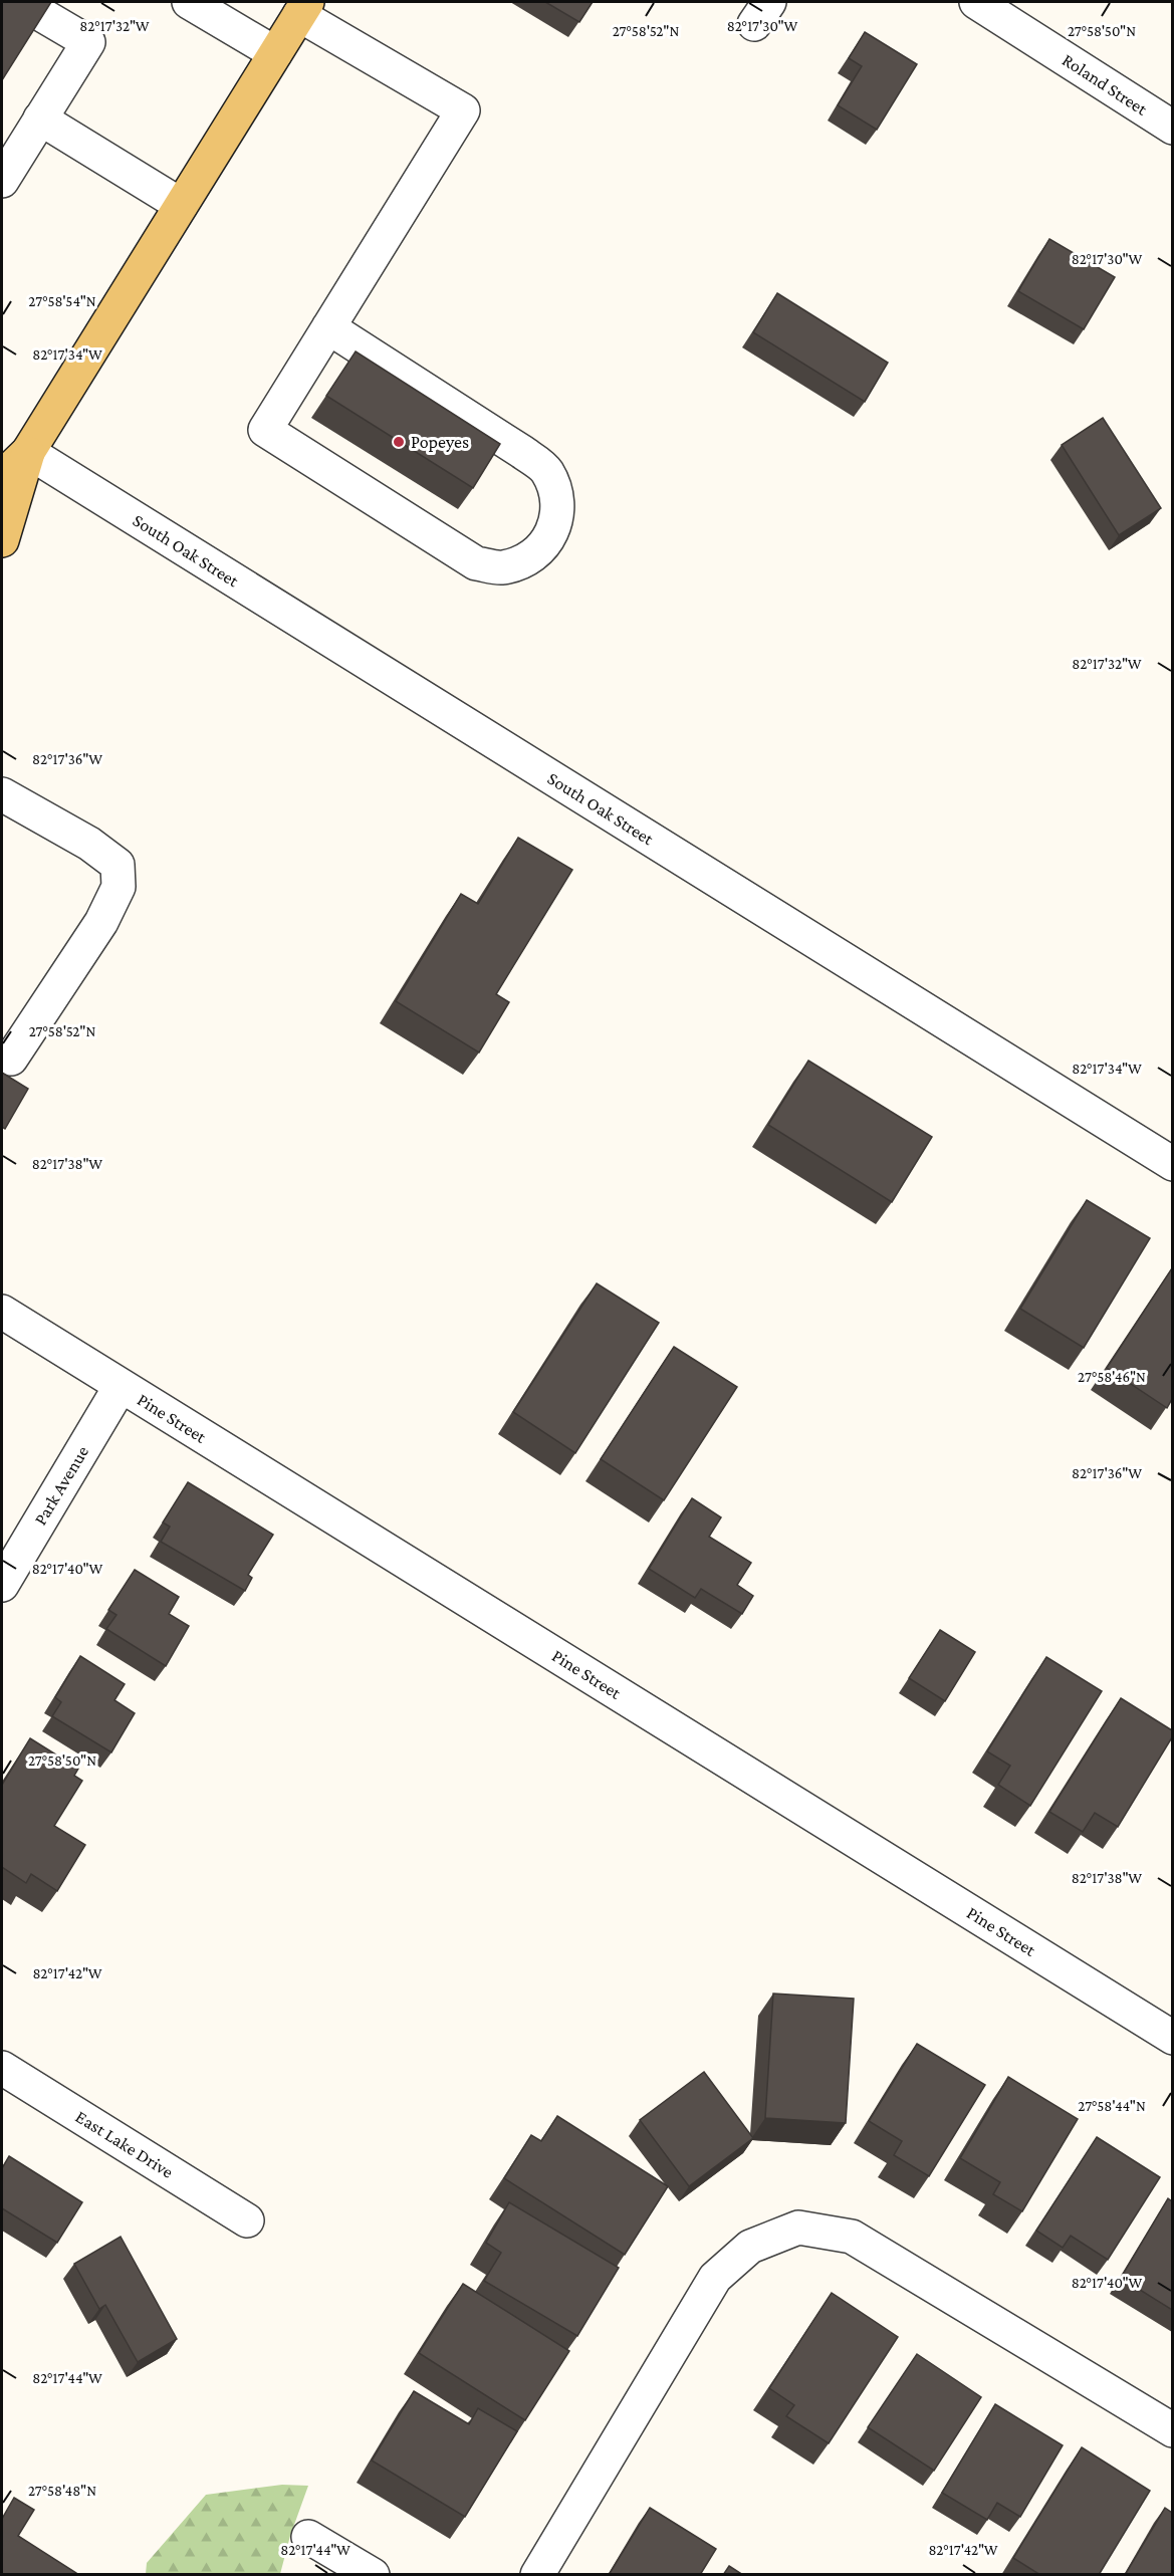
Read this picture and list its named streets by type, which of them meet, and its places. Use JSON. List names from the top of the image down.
{
  "streets": {
    "street": [
      "Roland Street",
      "South Oak Street",
      "Pine Street",
      "Park Avenue",
      "East Lake Drive"
    ]
  },
  "crossings": [
    ["Pine Street", "Park Avenue"]
  ],
  "places": ["Popeyes"],
  "coordinates": [
    "82°17'32\"W",
    "82°17'30\"W",
    "27°58'52\"N",
    "27°58'50\"N",
    "27°58'54\"N",
    "82°17'34\"W",
    "82°17'36\"W",
    "82°17'38\"W",
    "27°58'46\"N",
    "82°17'40\"W",
    "82°17'42\"W",
    "27°58'44\"N",
    "82°17'44\"W",
    "27°58'48\"N"
  ]
}
